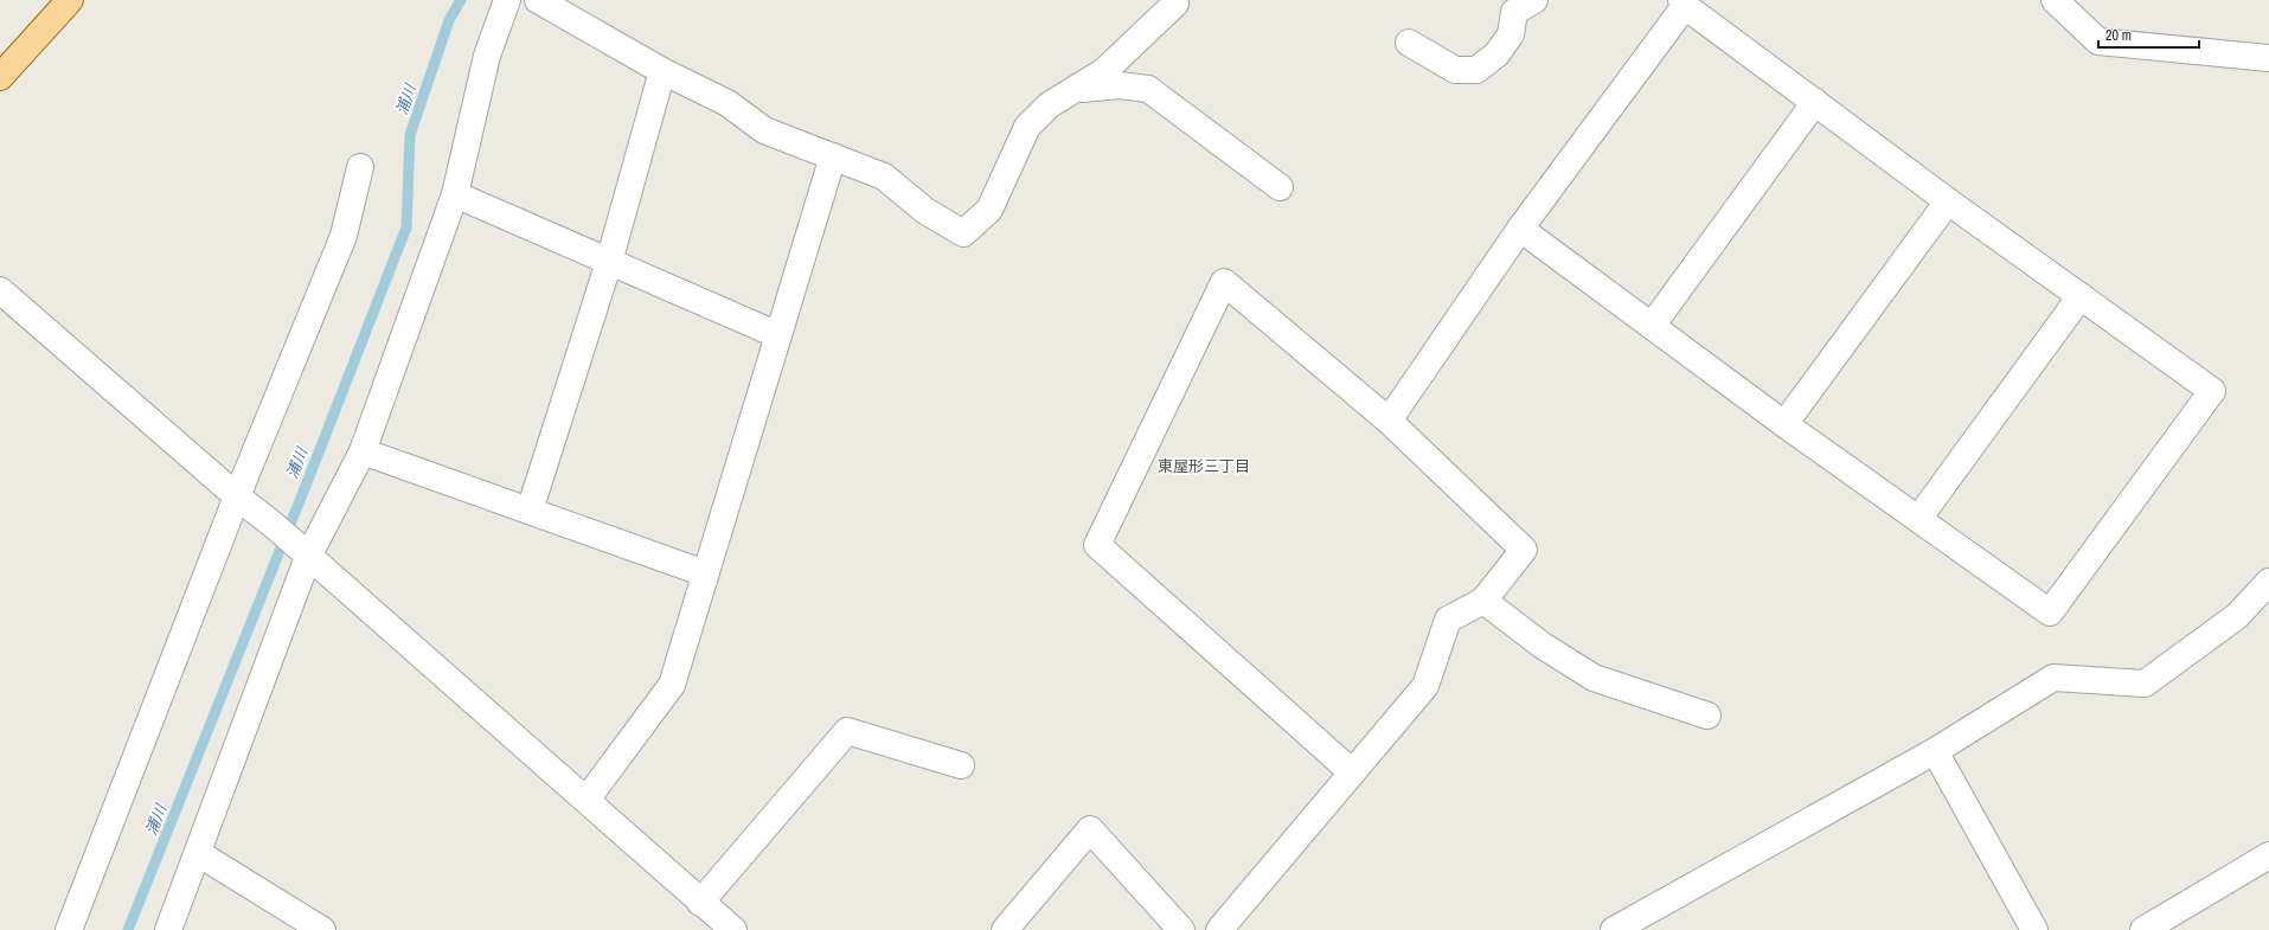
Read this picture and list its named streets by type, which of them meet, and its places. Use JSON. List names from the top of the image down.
{
  "districts": ["東屋形三丁目"],
  "water": ["浦川"],
  "scale_bar": "20 m"
}
